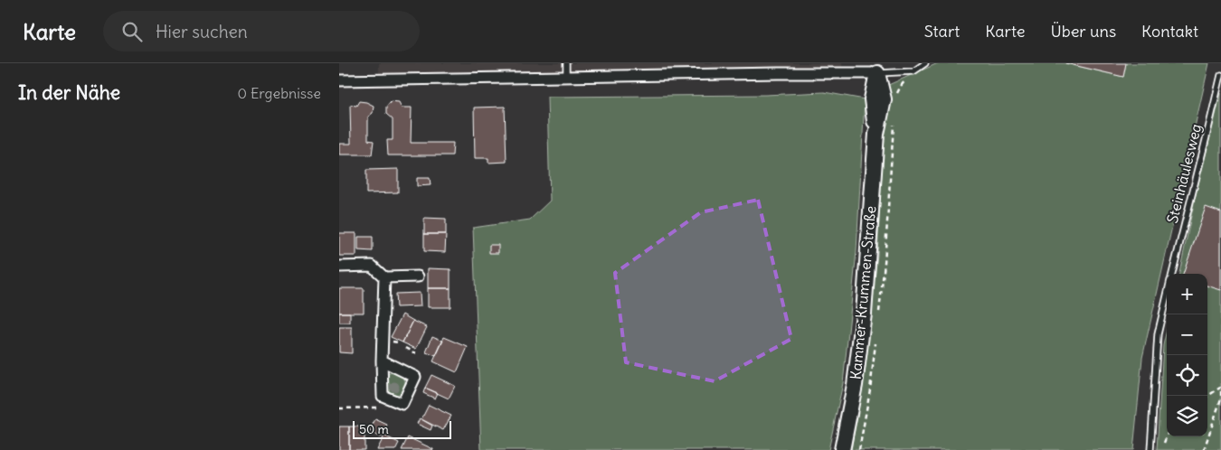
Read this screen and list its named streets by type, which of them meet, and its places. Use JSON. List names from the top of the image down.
{
  "streets": {
    "street": ["Kammer-Krummen-Straße"],
    "lane": ["Steinhäulesweg"]
  },
  "scale_bar": "50 m",
  "page": {
    "header": "Karte",
    "search": "Hier suchen",
    "nav": [
      "Start",
      "Karte",
      "Über uns",
      "Kontakt"
    ],
    "heading": ["In der Nähe", "0 Ergebnisse"],
    "map_buttons": ["+", "−"],
    "scale": "50 m"
  }
}
